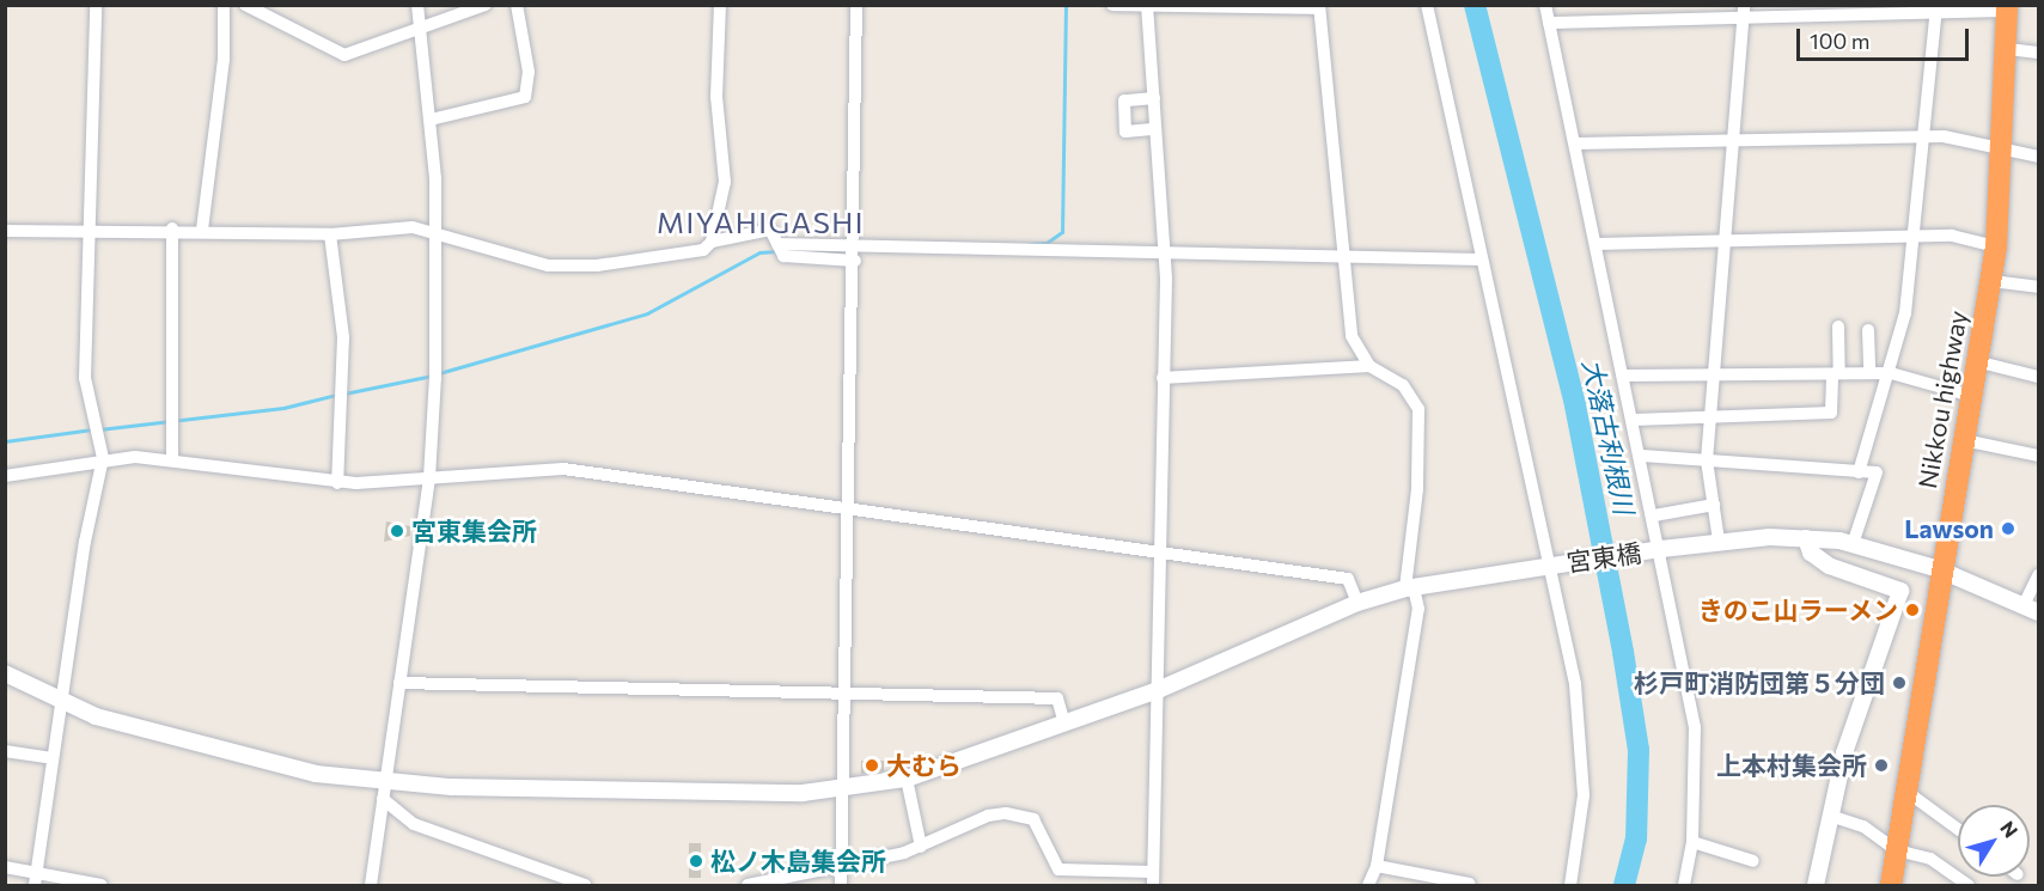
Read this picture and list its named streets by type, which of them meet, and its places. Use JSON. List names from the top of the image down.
{
  "streets": {
    "highway": ["Nikkou highway"],
    "street": ["宮東橋"]
  },
  "crossings": [
    ["Nikkou highway", "宮東橋"]
  ],
  "districts": ["MIYAHIGASHI"],
  "water": ["大落古利根川"],
  "places": [
    "Lawson",
    "宮東集会所",
    "きのこ山ラーメン",
    "杉戸町消防団第５分団",
    "大むら",
    "上本村集会所",
    "松ノ木島集会所"
  ],
  "scale_bar": "100 m",
  "north": "top right"
}
